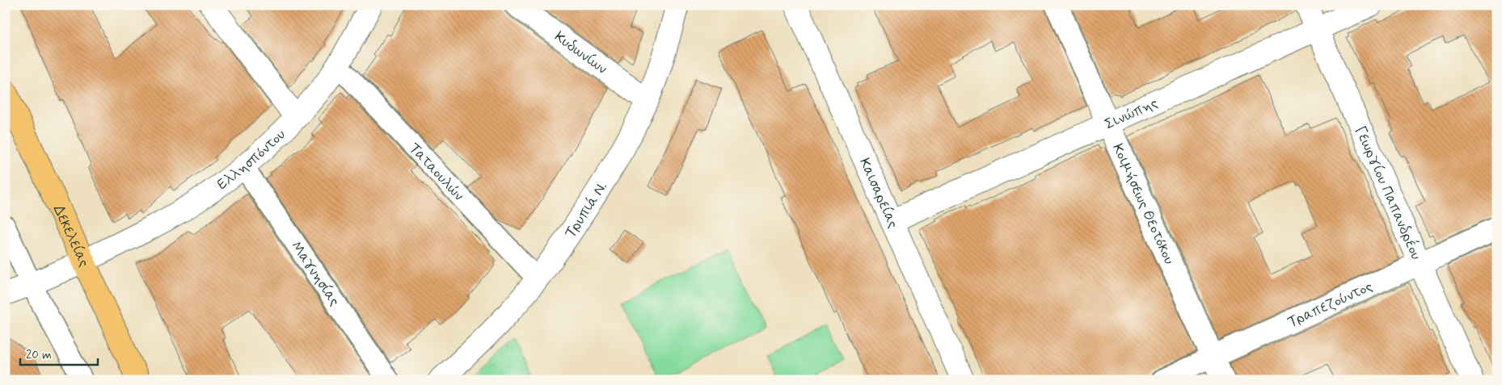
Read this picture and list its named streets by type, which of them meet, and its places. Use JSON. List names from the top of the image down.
{
  "streets": {
    "main road": ["Δεκελείας"],
    "street": [
      "Κυδωνίων",
      "Σινώπης",
      "Ελλησπόντου",
      "Ταταουλών",
      "Καισαρείας",
      "Γεωργίου Παπανδρέου",
      "Κοιμήσεως Θεοτόκου",
      "Τρυπιά Ν.",
      "Μαγνησίας",
      "Τραπεζούντος"
    ]
  },
  "crossings": [
    ["Κυδωνίων", "Τρυπιά Ν."],
    ["Σινώπης", "Καισαρείας"],
    ["Σινώπης", "Γεωργίου Παπανδρέου"],
    ["Σινώπης", "Κοιμήσεως Θεοτόκου"],
    ["Ελλησπόντου", "Ταταουλών"],
    ["Ελλησπόντου", "Δεκελείας"],
    ["Ελλησπόντου", "Μαγνησίας"],
    ["Ταταουλών", "Τρυπιά Ν."],
    ["Γεωργίου Παπανδρέου", "Τραπεζούντος"],
    ["Κοιμήσεως Θεοτόκου", "Τραπεζούντος"]
  ],
  "scale_bar": "20 m"
}
